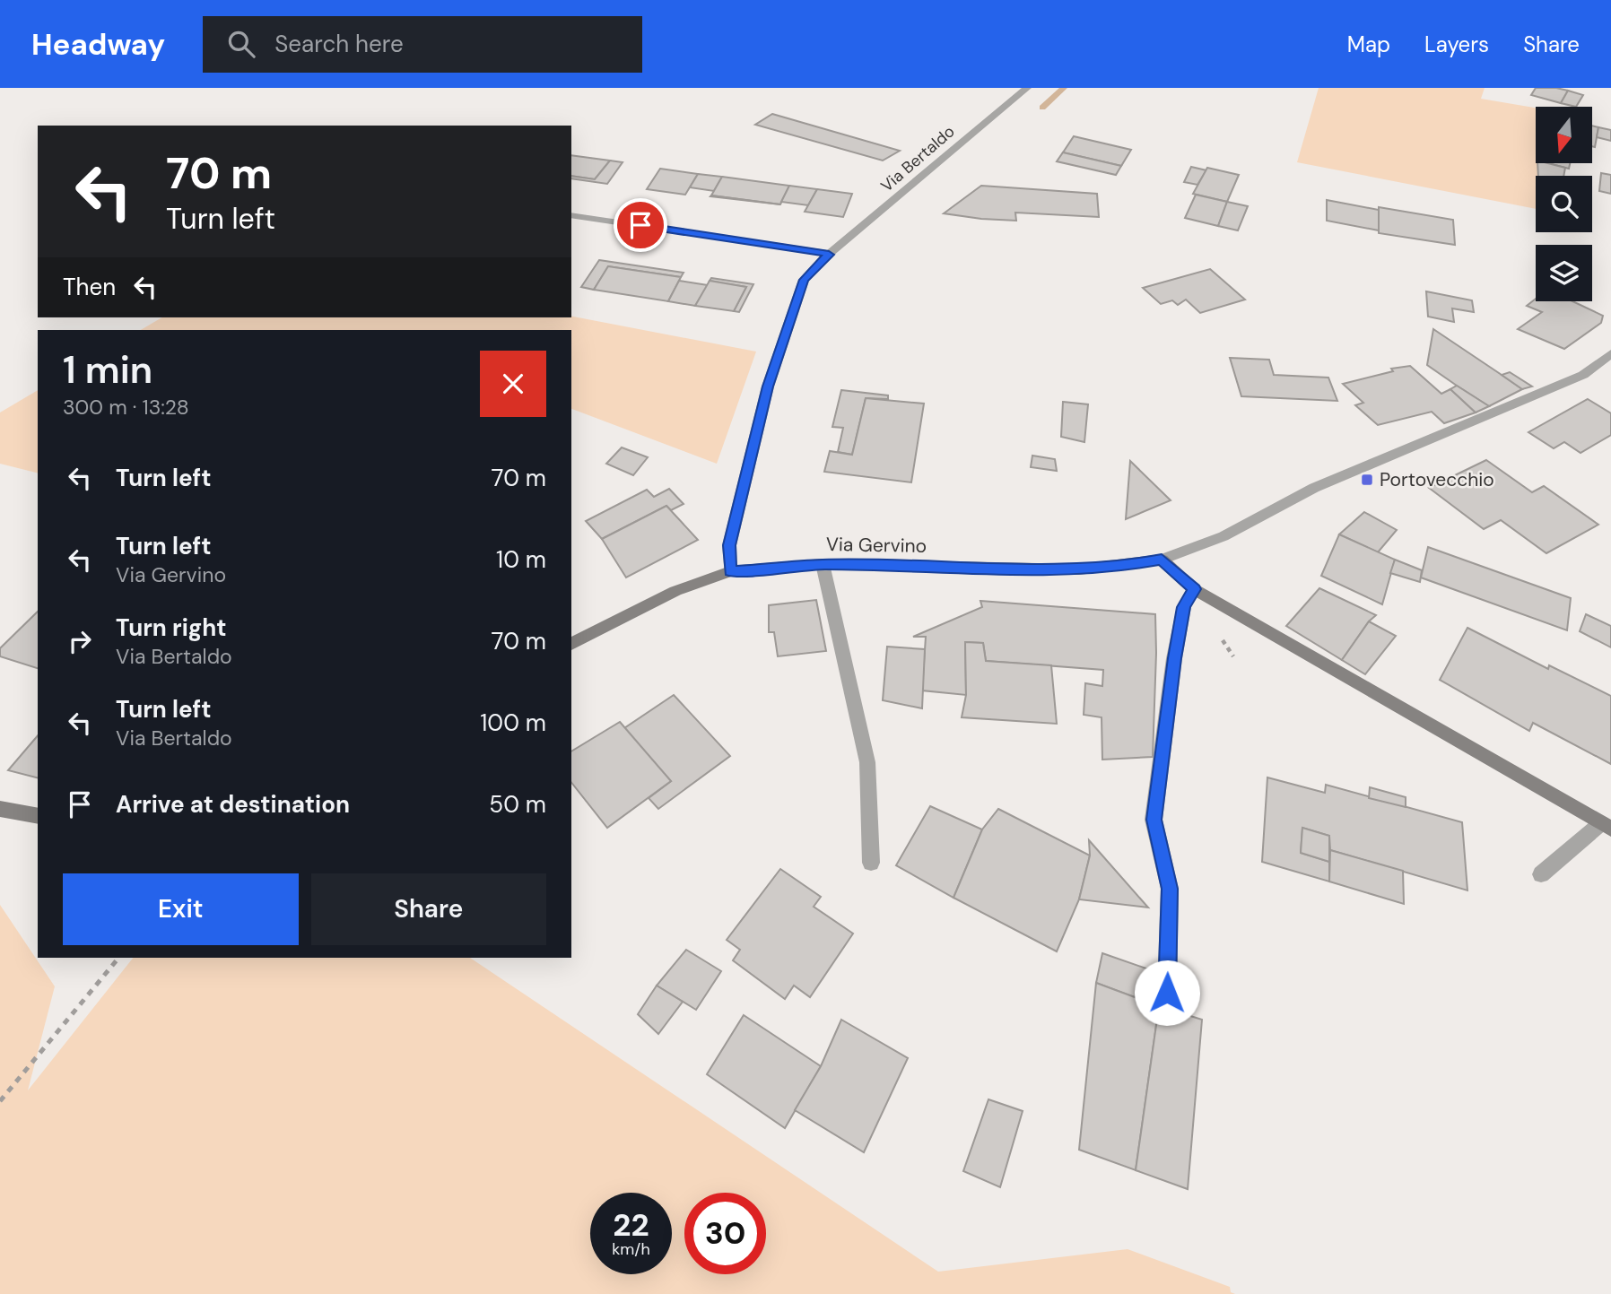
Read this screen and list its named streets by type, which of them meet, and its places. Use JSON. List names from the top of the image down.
{
  "streets": {
    "street": ["Via Bertaldo", "Via Gervino"]
  },
  "crossings": [
    ["Via Bertaldo", "Via Gervino"]
  ],
  "places": {
    "transit": ["Portovecchio"]
  },
  "north": "bottom",
  "page": {
    "header": "Headway",
    "search": "Search here",
    "nav": ["Map", "Layers", "Share"],
    "turn": ["70 m", "Turn left"],
    "then": "Then",
    "heading": ["1 min", "300 m · 13:28"],
    "list": [
      {
        "name": "Turn left",
        "value": "70 m"
      },
      {
        "name": "Turn left",
        "note": "Via Gervino",
        "value": "10 m"
      },
      {
        "name": "Turn right",
        "note": "Via Bertaldo",
        "value": "70 m"
      },
      {
        "name": "Turn left",
        "note": "Via Bertaldo",
        "value": "100 m"
      },
      {
        "name": "Arrive at destination",
        "value": "50 m"
      }
    ],
    "buttons": ["Exit", "Share"],
    "speed": "22 km/h",
    "limit": "30"
  }
}
